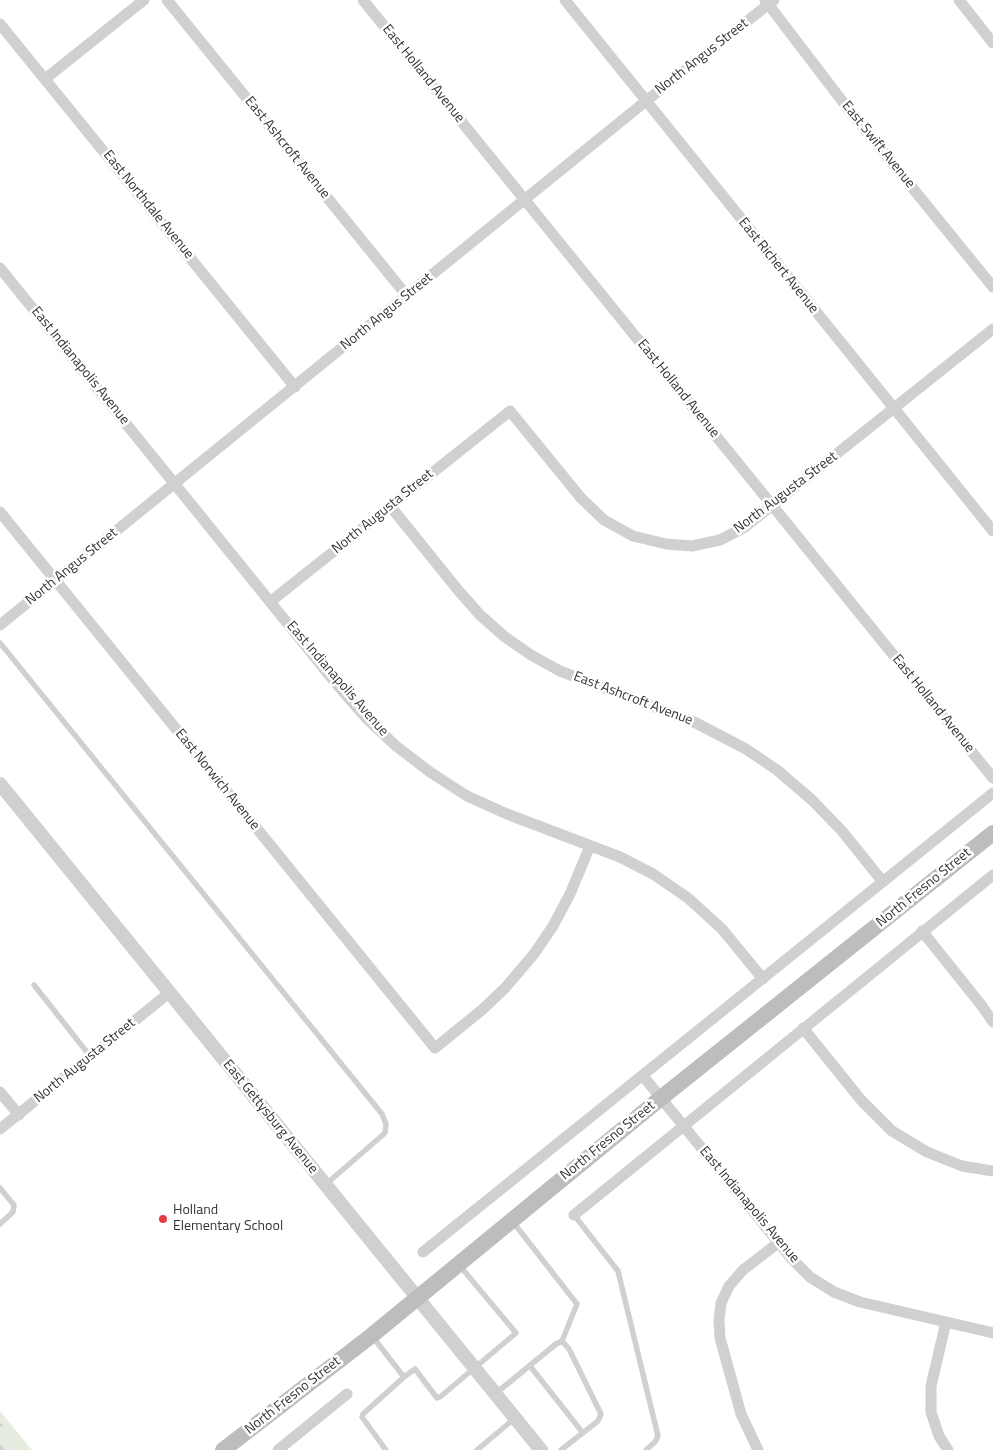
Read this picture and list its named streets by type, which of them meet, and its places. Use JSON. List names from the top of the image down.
{
  "streets": {
    "main road": ["North Fresno Street"],
    "street": [
      "North Angus Street",
      "East Holland Avenue",
      "East Swift Avenue",
      "East Ashcroft Avenue",
      "East Northdale Avenue",
      "East Richert Avenue",
      "East Indianapolis Avenue",
      "North Augusta Street",
      "East Norwich Avenue",
      "East Gettysburg Avenue"
    ]
  },
  "crossings": [
    ["North Angus Street", "East Holland Avenue"],
    ["North Angus Street", "East Swift Avenue"],
    ["North Angus Street", "East Ashcroft Avenue"],
    ["North Angus Street", "East Northdale Avenue"],
    ["North Angus Street", "East Richert Avenue"],
    ["North Angus Street", "East Indianapolis Avenue"],
    ["North Angus Street", "East Norwich Avenue"],
    ["East Holland Avenue", "North Augusta Street"],
    ["East Ashcroft Avenue", "North Augusta Street"],
    ["East Ashcroft Avenue", "North Fresno Street"],
    ["East Richert Avenue", "North Augusta Street"],
    ["East Indianapolis Avenue", "North Augusta Street"],
    ["East Indianapolis Avenue", "East Norwich Avenue"],
    ["East Indianapolis Avenue", "North Fresno Street"],
    ["North Augusta Street", "East Gettysburg Avenue"],
    ["North Fresno Street", "East Gettysburg Avenue"]
  ],
  "places": ["Holland Elementary School"]
}
